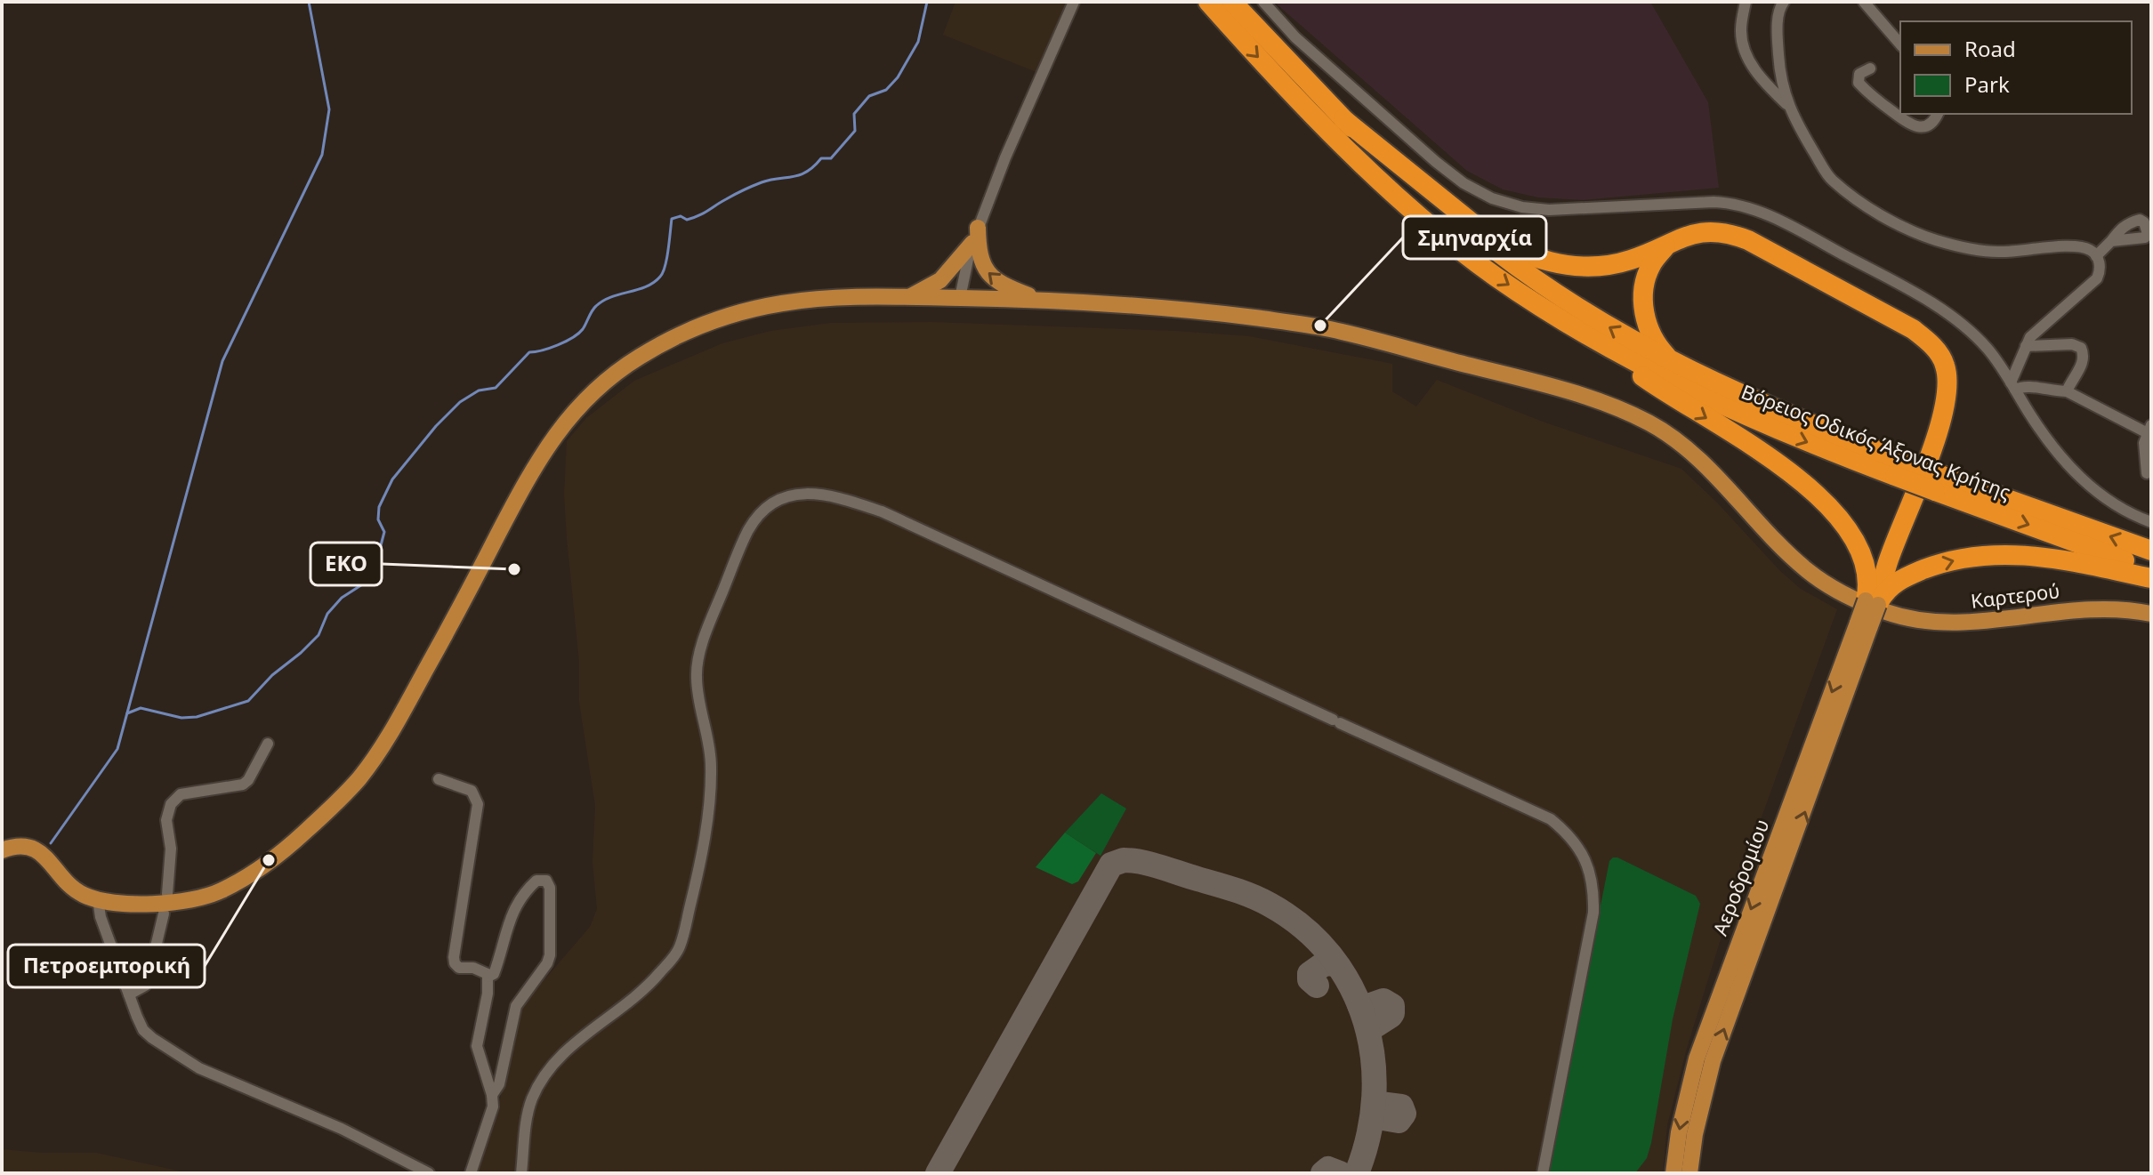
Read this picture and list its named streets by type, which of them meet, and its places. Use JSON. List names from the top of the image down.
{
  "streets": {
    "highway": ["Βόρειος Οδικός Άξονας Κρήτης"],
    "main road": ["Καρτερού", "Αεροδρομίου"]
  },
  "crossings": [
    ["Καρτερού", "Αεροδρομίου"]
  ],
  "places": ["Σμηναρχία", "EKO", "Πετροεμπορική"],
  "legend": ["Road", "Park"]
}
